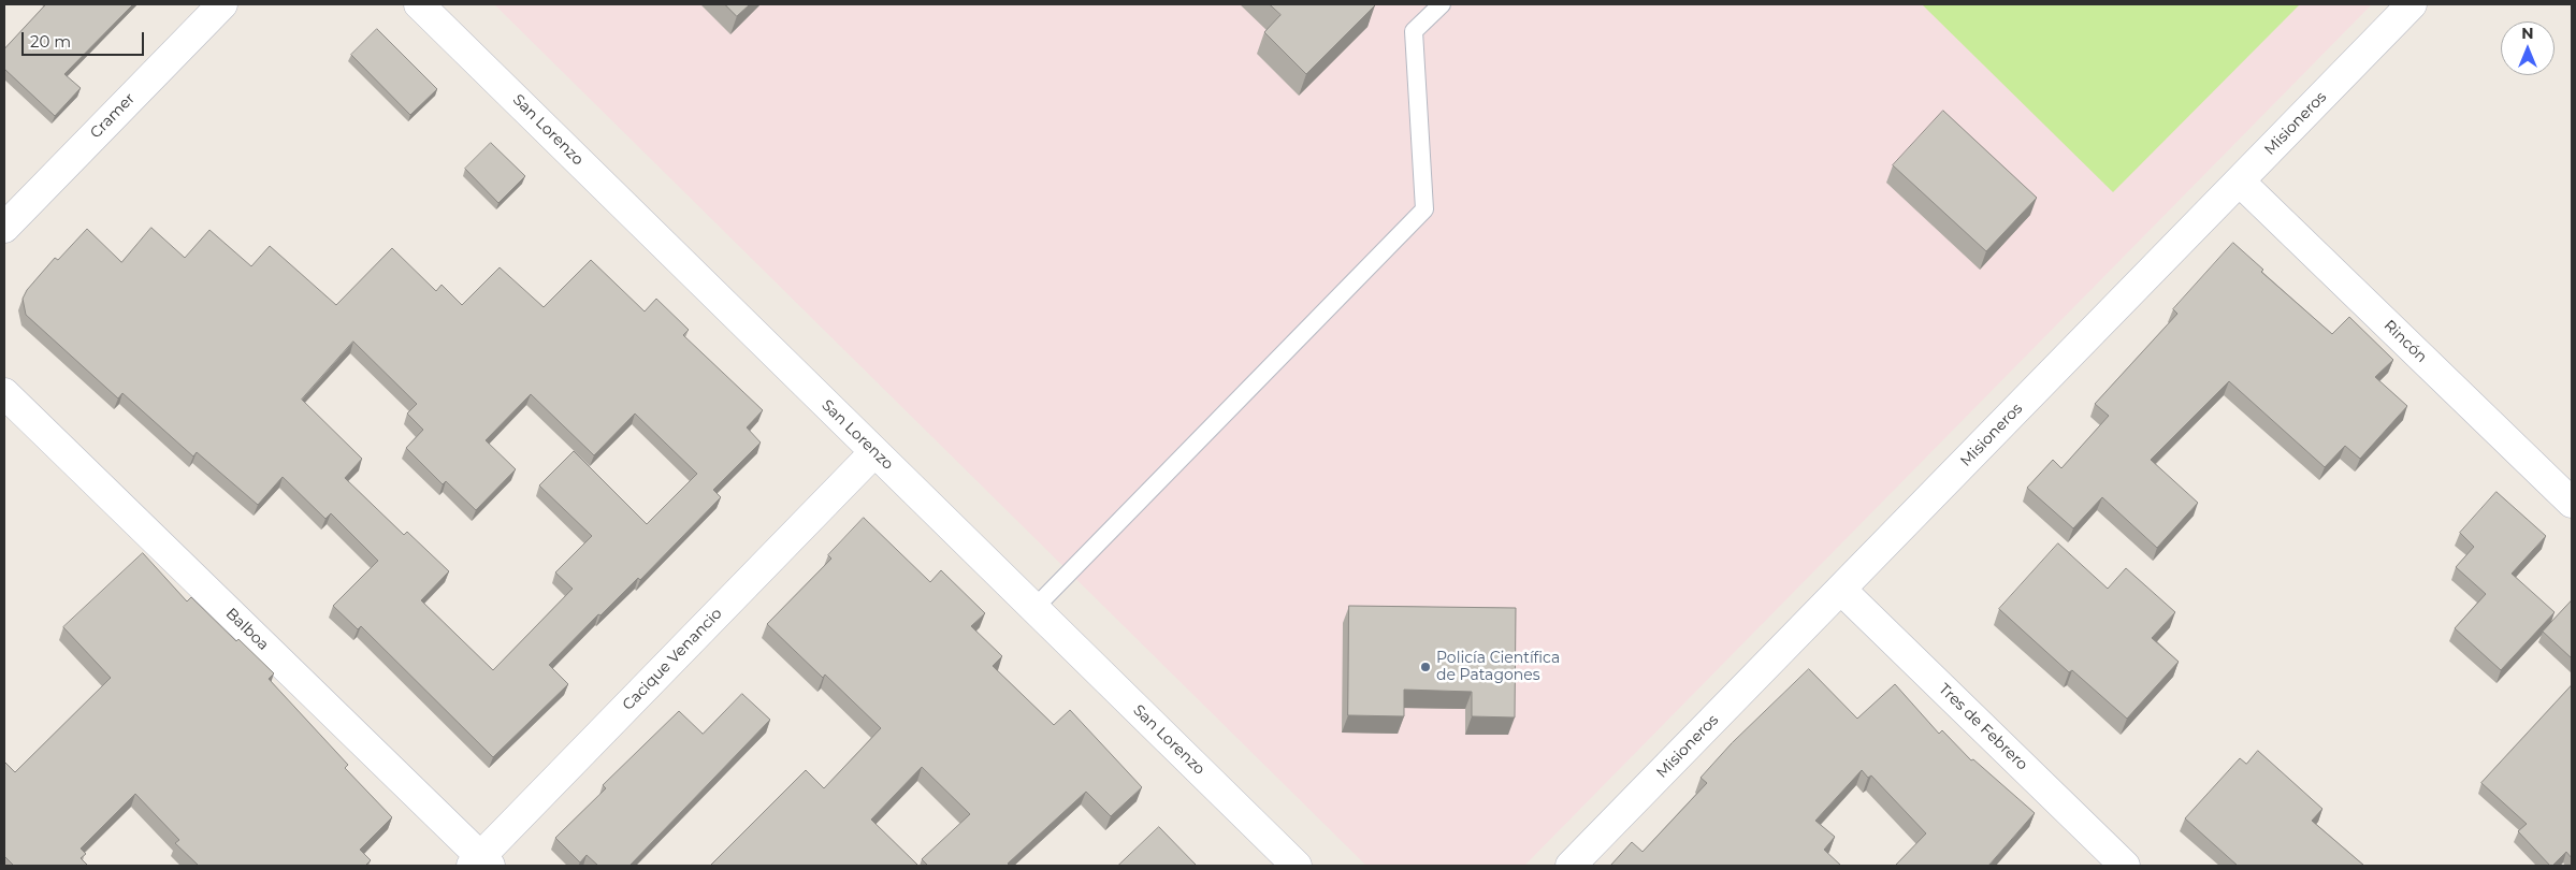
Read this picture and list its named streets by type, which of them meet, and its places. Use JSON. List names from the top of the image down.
{
  "streets": {
    "street": [
      "Cramer",
      "Misioneros",
      "San Lorenzo",
      "Rincón",
      "Balboa",
      "Cacique Venancio",
      "Tres de Febrero"
    ]
  },
  "crossings": [
    ["Misioneros", "Rincón"],
    ["Misioneros", "Tres de Febrero"],
    ["San Lorenzo", "Cacique Venancio"],
    ["Balboa", "Cacique Venancio"]
  ],
  "places": ["Policía Científica de Patagones"],
  "scale_bar": "20 m",
  "north": "top"
}
